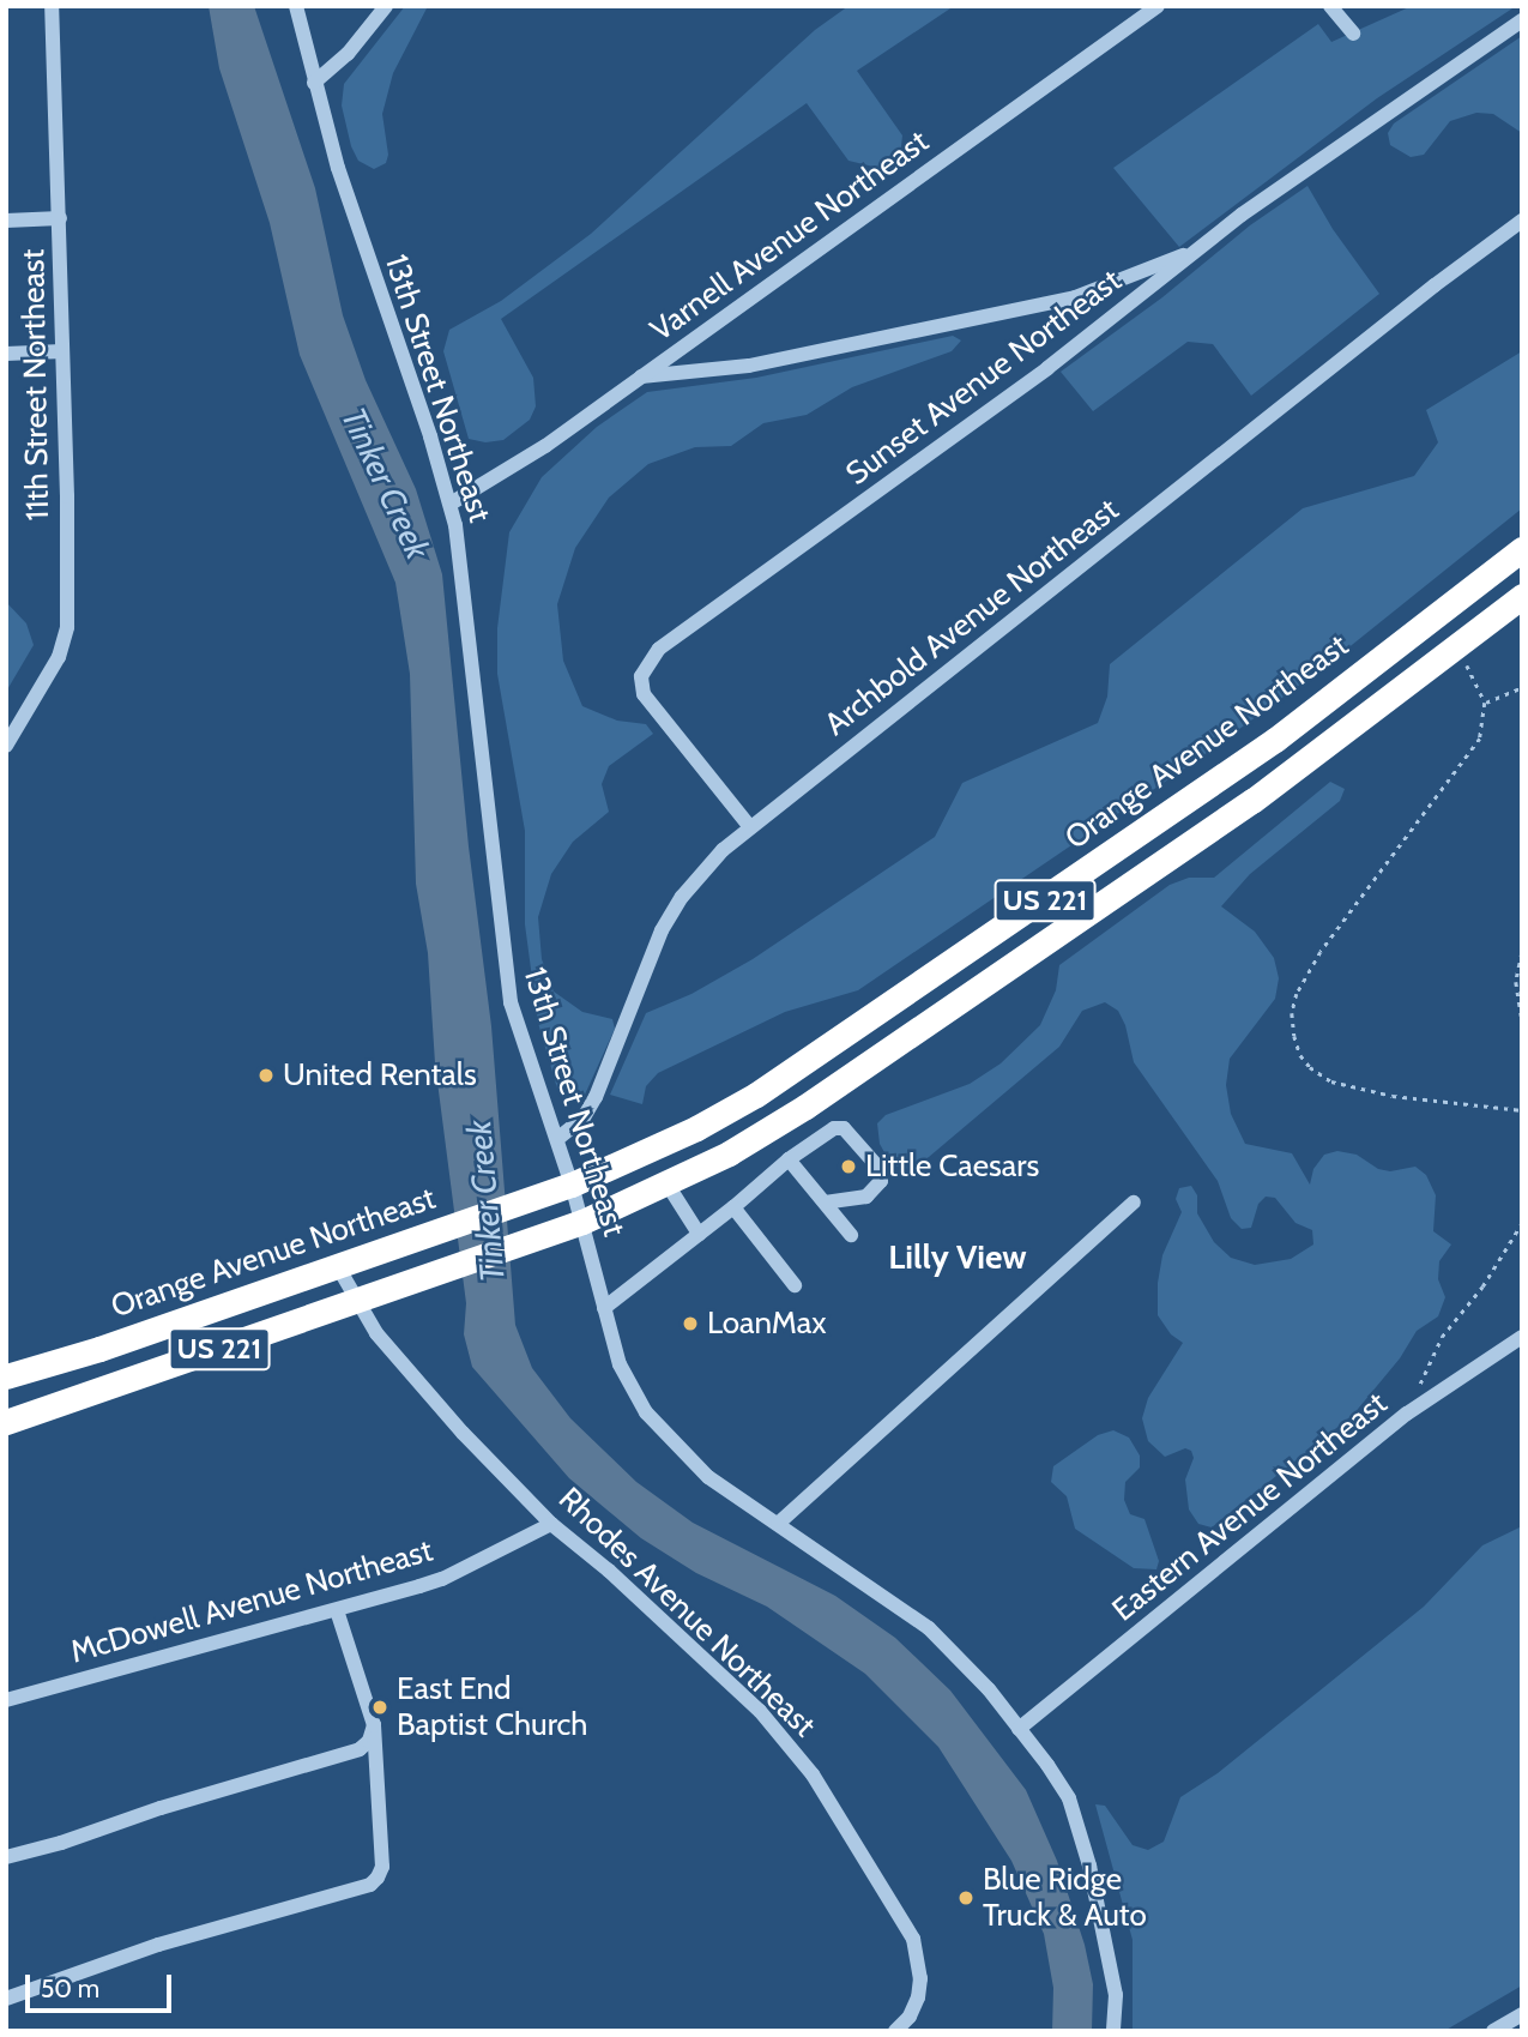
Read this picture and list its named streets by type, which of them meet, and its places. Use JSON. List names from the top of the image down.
{
  "streets": {
    "highway": ["Orange Avenue Northeast", "US 221"],
    "street": [
      "Varnell Avenue Northeast",
      "Sunset Avenue Northeast",
      "11th Street Northeast",
      "13th Street Northeast",
      "Archbold Avenue Northeast",
      "Eastern Avenue Northeast",
      "McDowell Avenue Northeast",
      "Rhodes Avenue Northeast"
    ]
  },
  "crossings": [
    ["Varnell Avenue Northeast", "13th Street Northeast"],
    ["Sunset Avenue Northeast", "Archbold Avenue Northeast"],
    ["13th Street Northeast", "Archbold Avenue Northeast"],
    ["13th Street Northeast", "Orange Avenue Northeast"],
    ["13th Street Northeast", "Eastern Avenue Northeast"],
    ["Orange Avenue Northeast", "Rhodes Avenue Northeast"],
    ["McDowell Avenue Northeast", "Rhodes Avenue Northeast"]
  ],
  "districts": ["Lilly View"],
  "water": ["Tinker Creek"],
  "places": [
    "United Rentals",
    "Little Caesars",
    "LoanMax",
    "East End Baptist Church",
    "Blue Ridge Truck & Auto"
  ],
  "scale_bar": "50 m"
}
